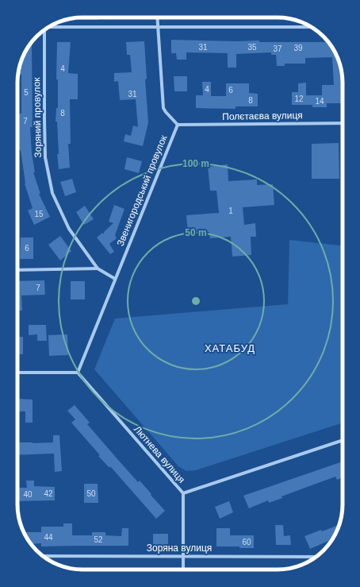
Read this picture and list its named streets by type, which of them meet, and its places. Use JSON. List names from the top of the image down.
{
  "streets": {
    "street": [
      "Полєтаєва вулиця",
      "Зоряний провулок",
      "Звенигородський провулок",
      "Лютнева вулиця",
      "Зоряна вулиця"
    ]
  },
  "crossings": [
    ["Полєтаєва вулиця", "Звенигородський провулок"],
    ["Зоряний провулок", "Звенигородський провулок"],
    ["Звенигородський провулок", "Лютнева вулиця"]
  ],
  "districts": ["ХАТАБУД"],
  "house_numbers": [
    "31",
    "35",
    "39",
    "37",
    "4",
    "4",
    "6",
    "5",
    "31",
    "12",
    "8",
    "14",
    "8",
    "7",
    "1",
    "15",
    "6",
    "7",
    "42",
    "50",
    "40",
    "44",
    "52",
    "60"
  ],
  "rings": ["100 m", "50 m"]
}
